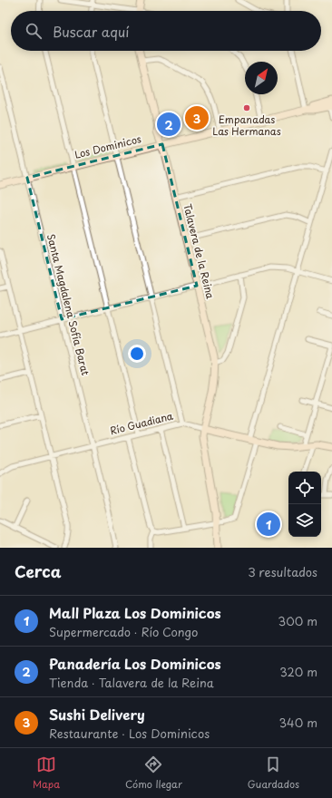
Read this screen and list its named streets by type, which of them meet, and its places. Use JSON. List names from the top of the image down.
{
  "streets": {
    "street": [
      "Los Dominicos",
      "Talavera de la Reina",
      "Santa Magdalena Sofía Barat",
      "Río Guadiana"
    ]
  },
  "crossings": [
    ["Los Dominicos", "Talavera de la Reina"],
    ["Los Dominicos", "Santa Magdalena Sofía Barat"],
    ["Talavera de la Reina", "Río Guadiana"],
    ["Santa Magdalena Sofía Barat", "Río Guadiana"]
  ],
  "places": ["Empanadas Las Hermanas"],
  "north": "top right",
  "page": {
    "search": "Buscar aquí",
    "pins": ["3", "2", "1"],
    "heading": ["Cerca", "3 resultados"],
    "list": [
      {
        "mark": "1",
        "name": "Mall Plaza Los Dominicos",
        "note": "Supermercado · Río Congo",
        "value": "300 m"
      },
      {
        "mark": "2",
        "name": "Panadería Los Dominicos",
        "note": "Tienda · Talavera de la Reina",
        "value": "320 m"
      },
      {
        "mark": "3",
        "name": "Sushi Delivery",
        "note": "Restaurante · Los Dominicos",
        "value": "340 m"
      }
    ],
    "nav": ["Mapa", "Cómo llegar", "Guardados"]
  }
}
